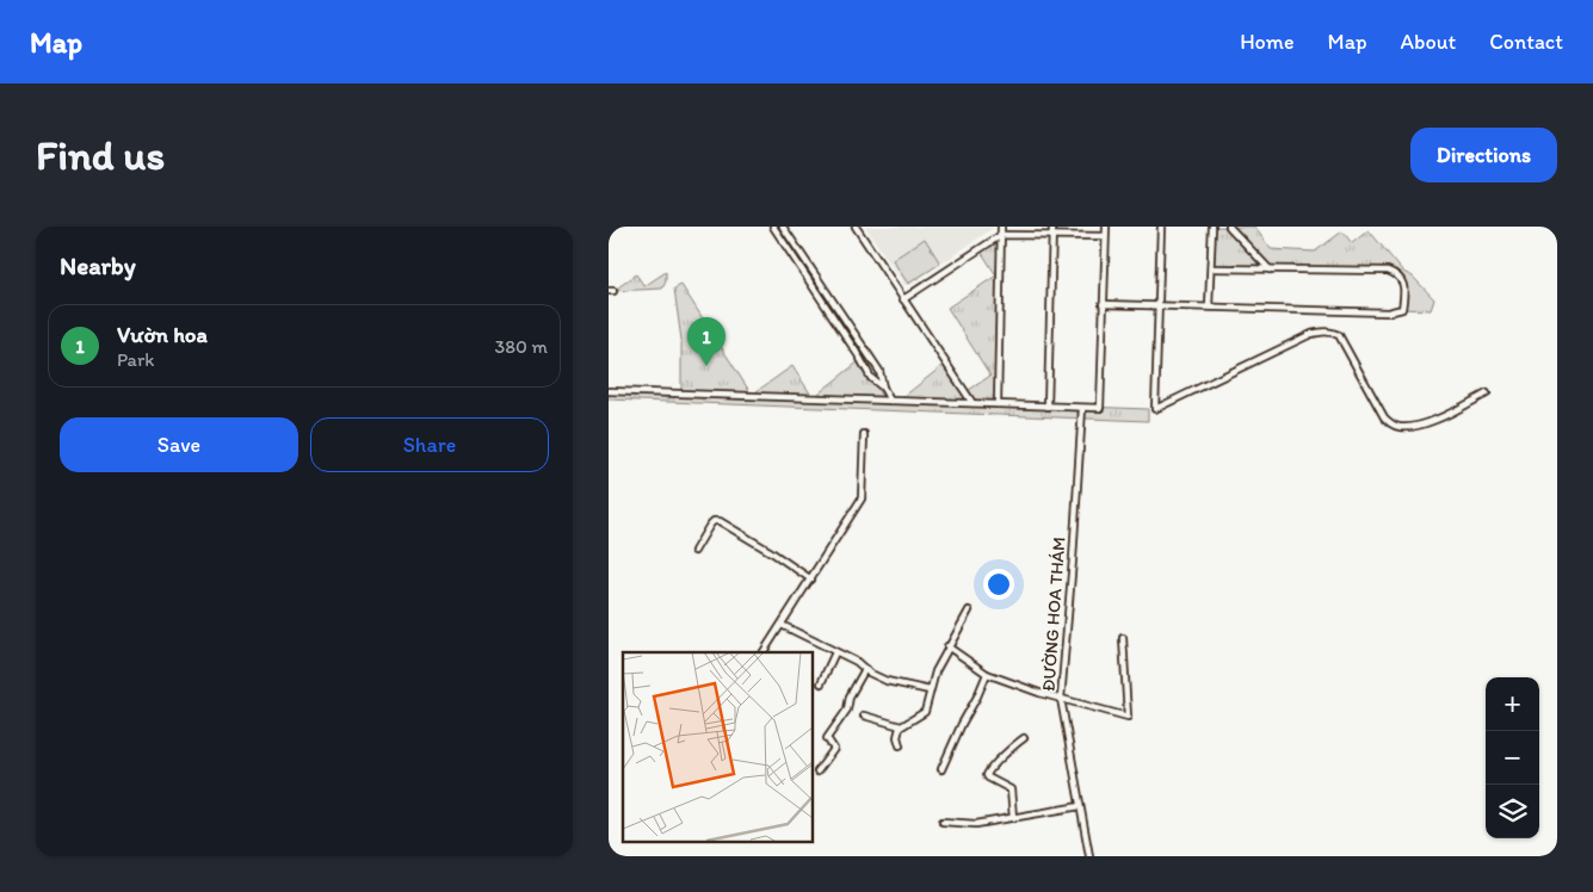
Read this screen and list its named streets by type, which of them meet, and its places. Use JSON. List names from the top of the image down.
{
  "streets": {
    "street": ["ĐƯỜNG HOA THÁM"]
  },
  "page": {
    "header": "Map",
    "nav": [
      "Home",
      "Map",
      "About",
      "Contact"
    ],
    "buttons": [
      "Directions",
      ["Save", "Share"]
    ],
    "title": "Find us",
    "heading": "Nearby",
    "list": [
      {
        "mark": "1",
        "name": "Vườn hoa",
        "note": "Park",
        "value": "380 m"
      }
    ],
    "pins": "1",
    "map_buttons": ["+", "−"]
  }
}
